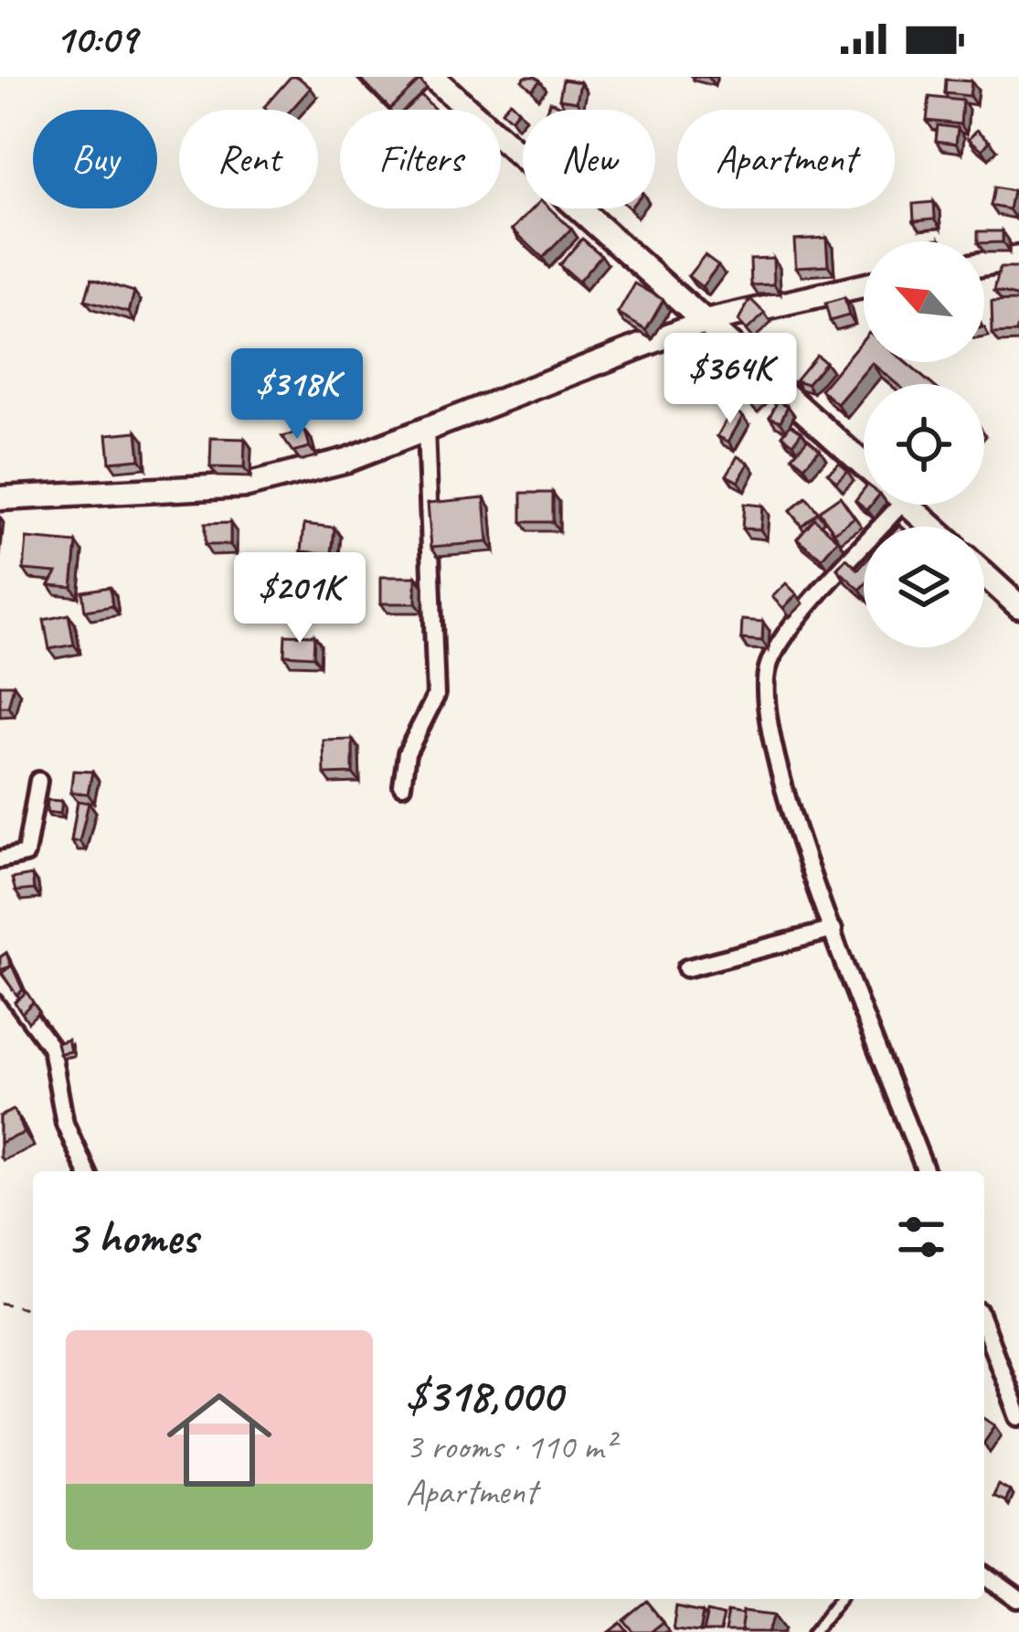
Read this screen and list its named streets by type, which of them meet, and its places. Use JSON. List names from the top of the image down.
{
  "north": "top left",
  "page": {
    "status": "10:09",
    "chip": [
      "Buy",
      "Rent",
      "Filters",
      "New",
      "Apartment"
    ],
    "price": ["$364K", "$318K", "$201K"],
    "heading": "3 homes",
    "list": [
      {
        "name": "$318,000",
        "note": "3 rooms · 110 m² · Apartment"
      }
    ]
  }
}
